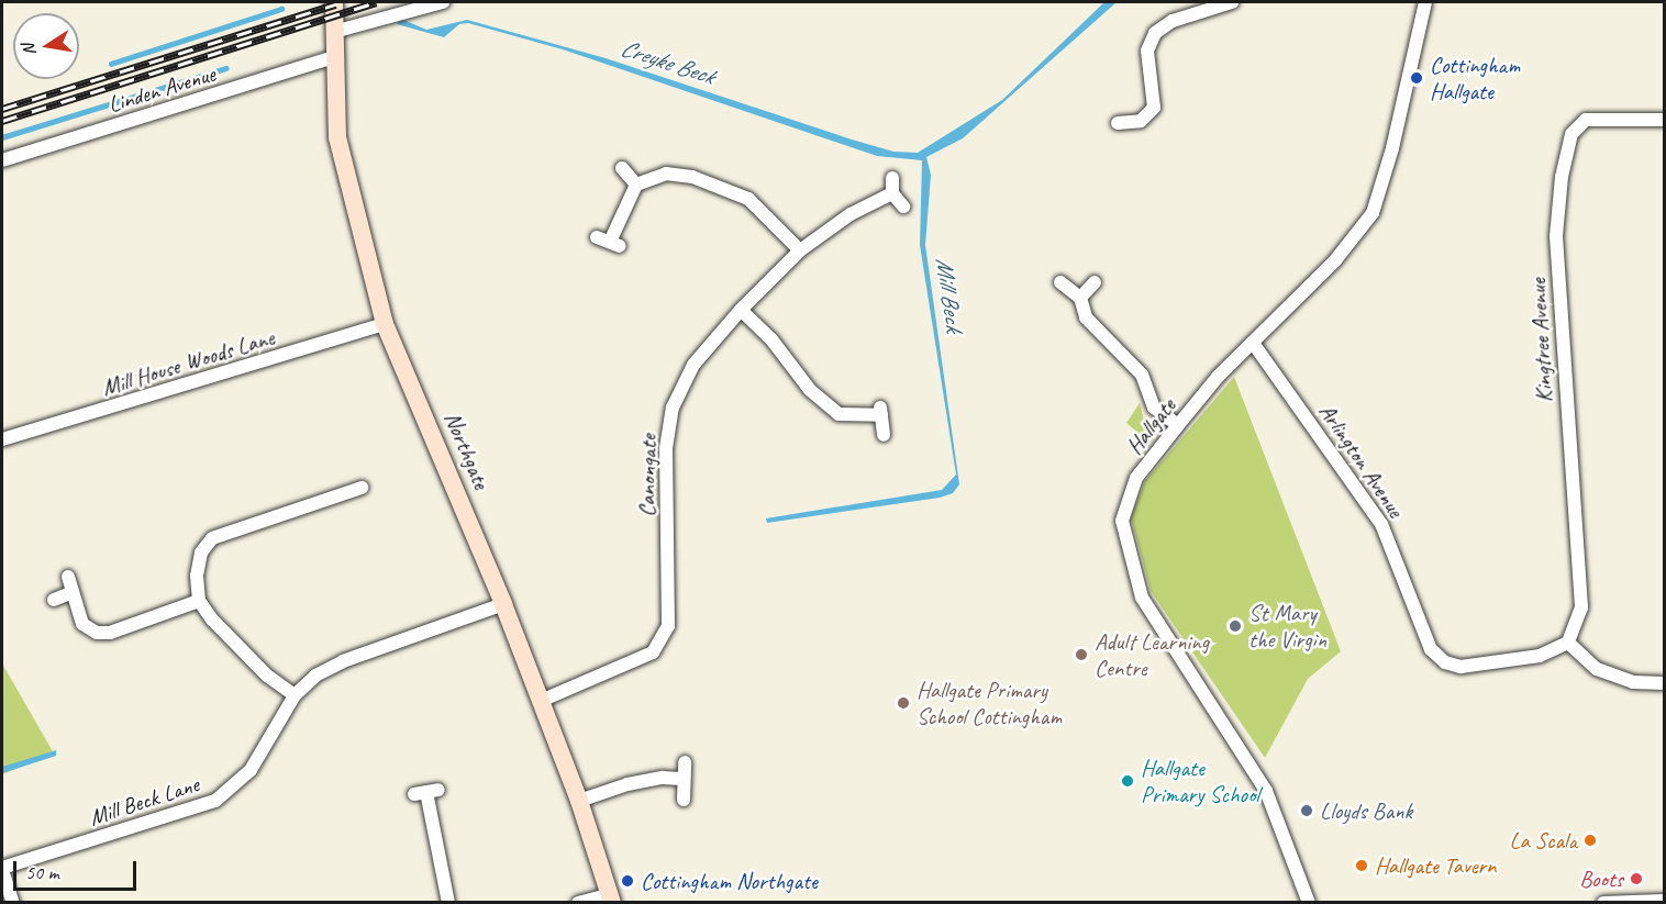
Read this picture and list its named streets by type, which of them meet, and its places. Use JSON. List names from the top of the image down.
{
  "streets": {
    "street": [
      "Linden Avenue",
      "Kingtree Avenue",
      "Mill House Woods Lane",
      "Hallgate",
      "Northgate",
      "Arlington Avenue",
      "Canongate",
      "Mill Beck Lane"
    ]
  },
  "crossings": [
    ["Linden Avenue", "Northgate"],
    ["Kingtree Avenue", "Arlington Avenue"],
    ["Mill House Woods Lane", "Northgate"],
    ["Hallgate", "Arlington Avenue"],
    ["Northgate", "Canongate"],
    ["Northgate", "Mill Beck Lane"]
  ],
  "water": ["Creyke Beck", "Mill Beck"],
  "places": [
    "Cottingham Hallgate",
    "St Mary the Virgin",
    "Adult Learning Centre",
    "Hallgate Primary School Cottingham",
    "Hallgate Primary School",
    "Lloyds Bank",
    "La Scala",
    "Hallgate Tavern",
    "Boots",
    "Cottingham Northgate"
  ],
  "scale_bar": "50 m",
  "north": "left"
}
